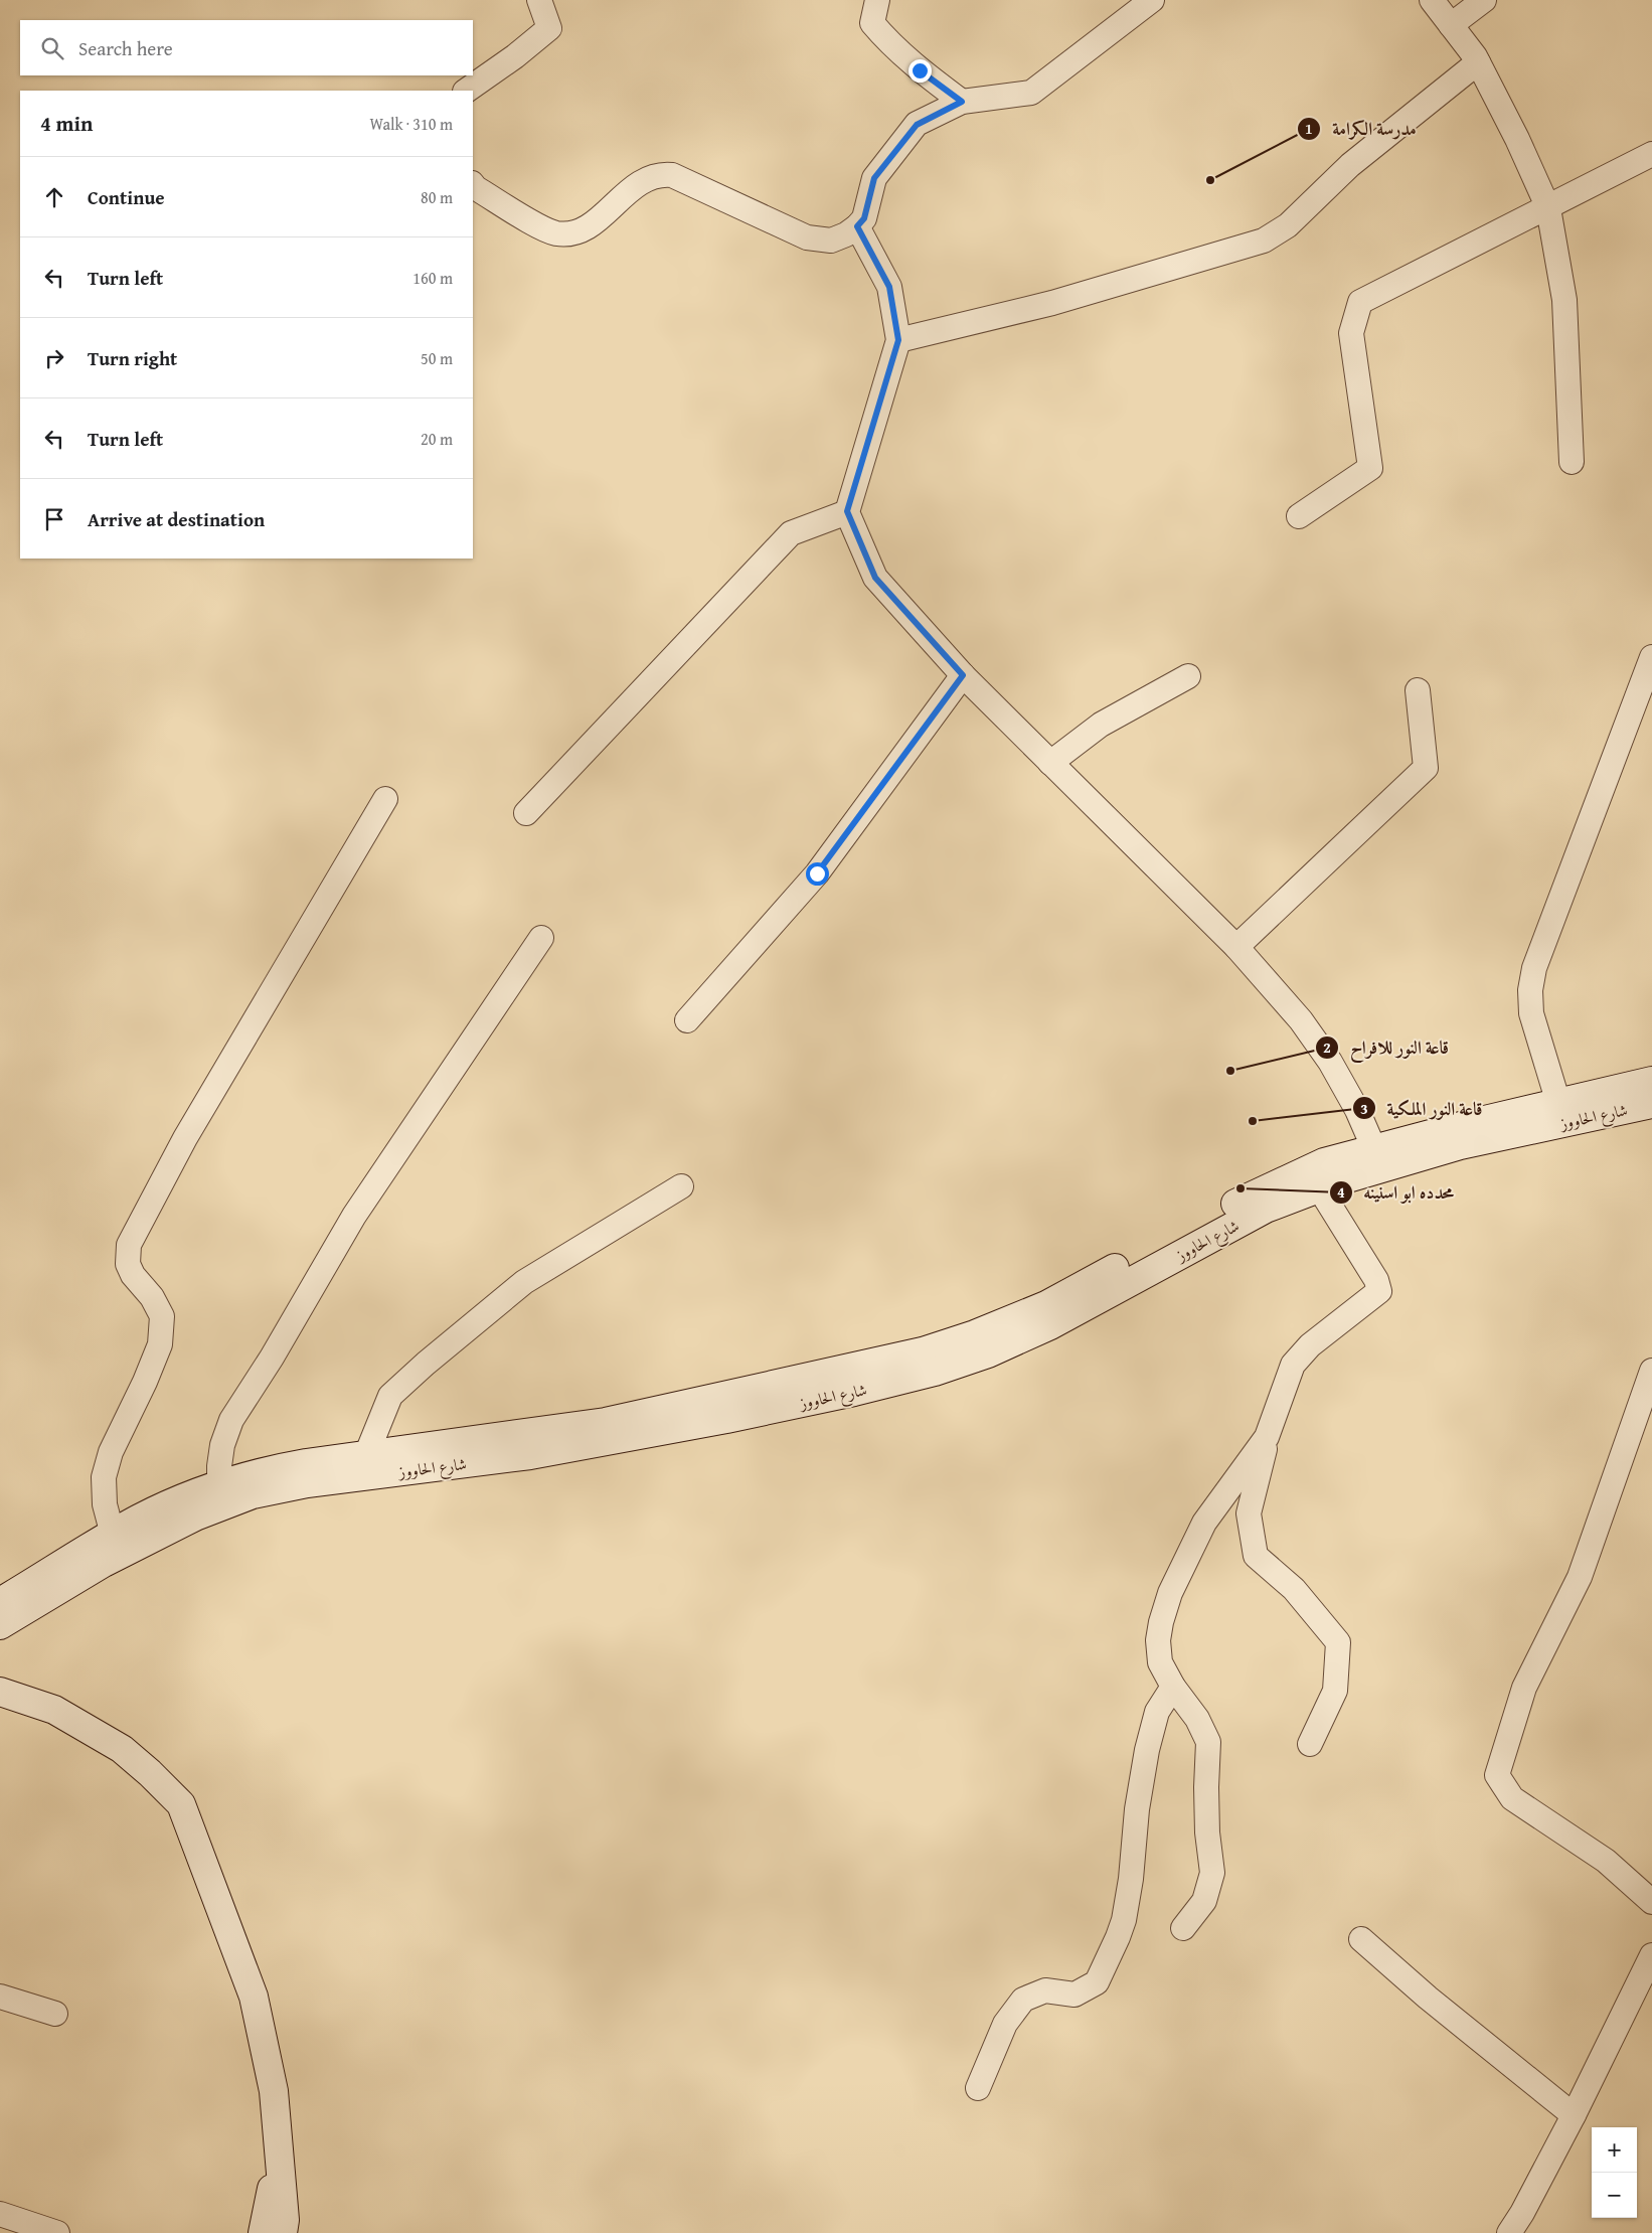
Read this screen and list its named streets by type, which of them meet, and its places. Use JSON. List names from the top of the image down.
{
  "streets": {
    "main road": ["شارع الحاووز"]
  },
  "places": [
    "مدرسة الكرامة",
    "قاعة النور للافراح",
    "قاعة النور الملكية",
    "محدده ابو اسنينه"
  ],
  "page": {
    "search": "Search here",
    "heading": ["4 min", "Walk · 310 m"],
    "list": [
      ["Continue", "80 m"],
      ["Turn left", "160 m"],
      ["Turn right", "50 m"],
      ["Turn left", "20 m"],
      "Arrive at destination"
    ],
    "map_buttons": ["+", "−"]
  }
}
